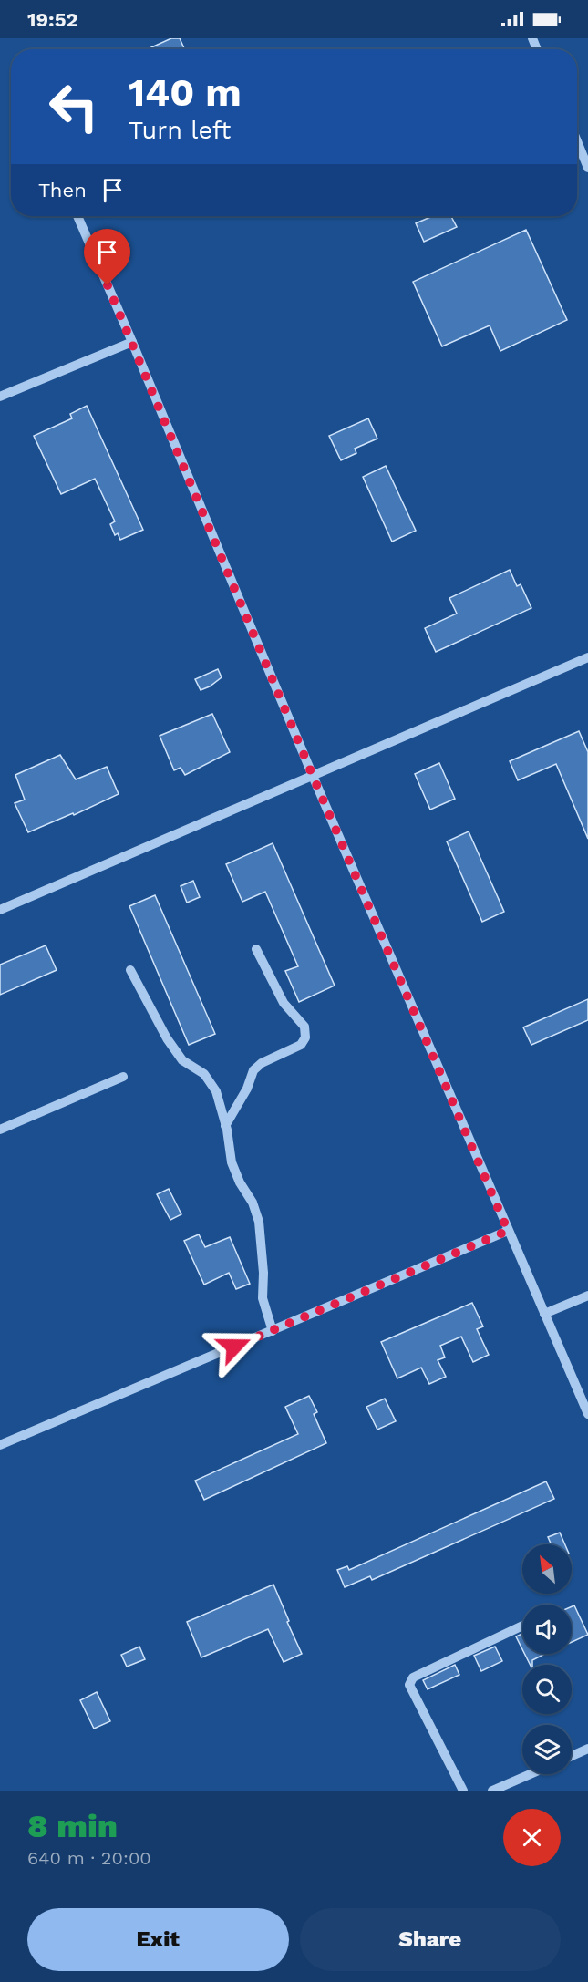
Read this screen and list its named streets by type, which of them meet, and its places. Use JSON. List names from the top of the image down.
{
  "north": "top left",
  "page": {
    "status": "19:52",
    "turn": ["140 m", "Turn left"],
    "then": "Then",
    "heading": ["8 min", "640 m · 20:00"],
    "buttons": ["Exit", "Share"]
  }
}
